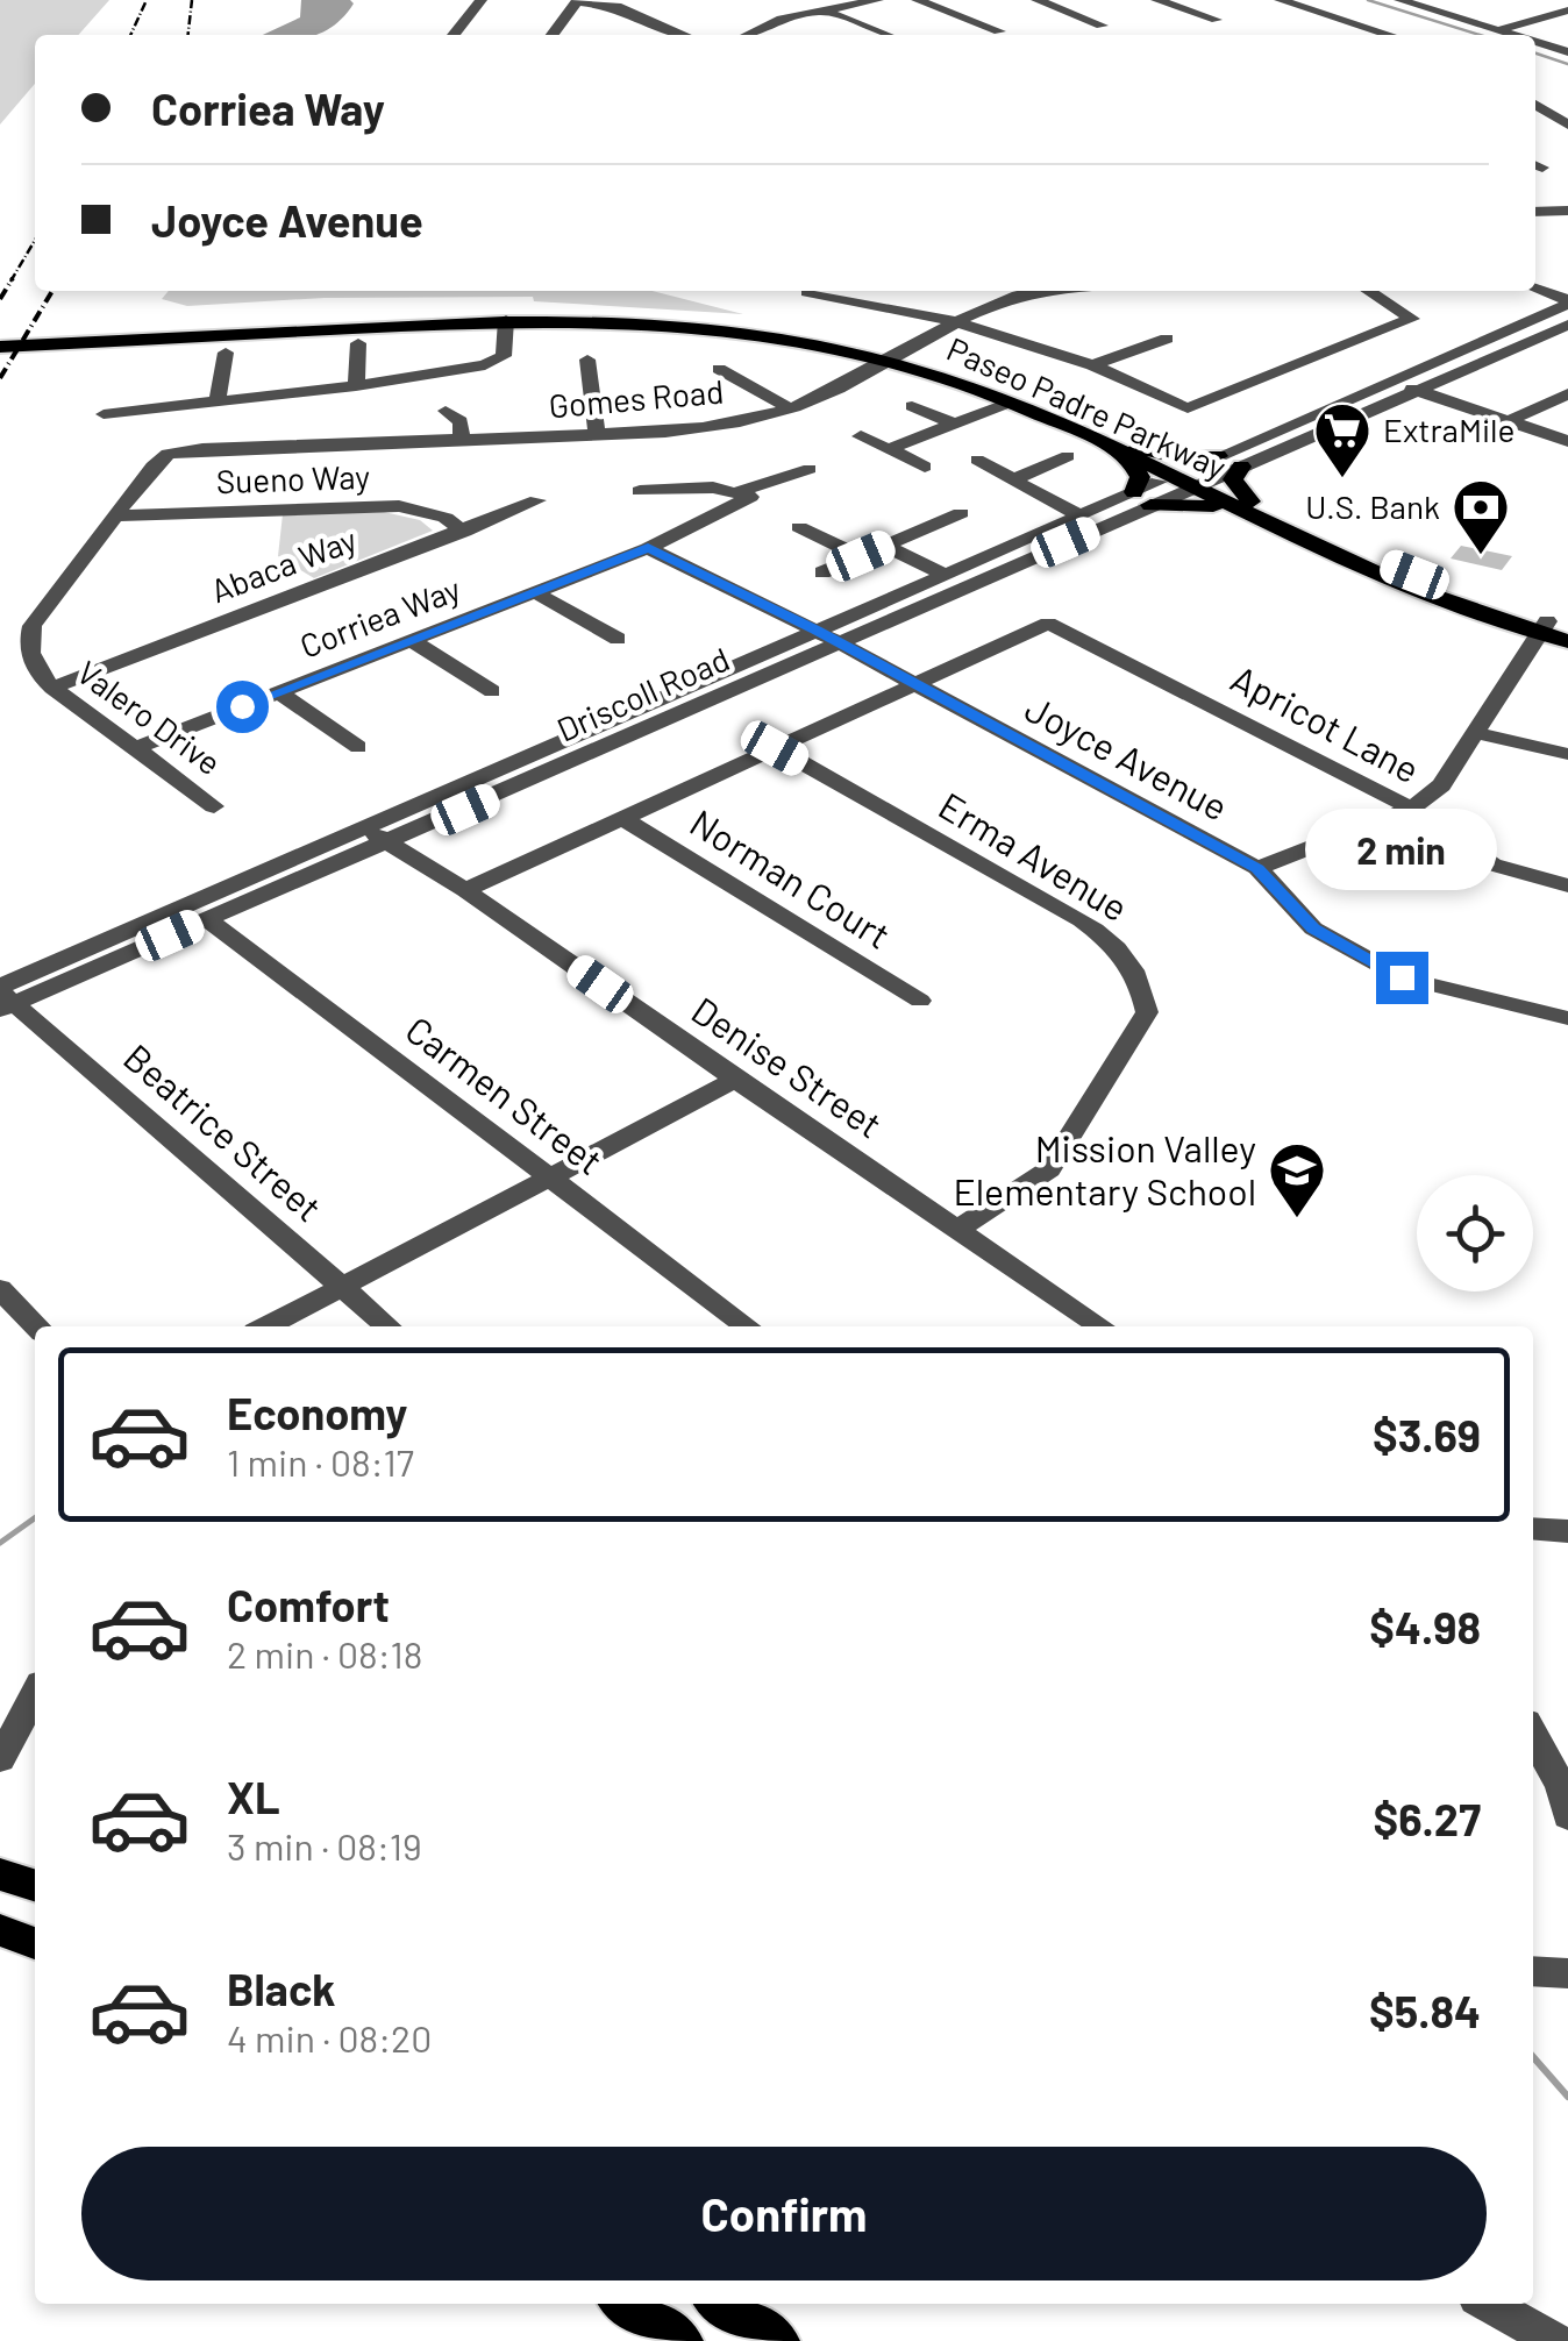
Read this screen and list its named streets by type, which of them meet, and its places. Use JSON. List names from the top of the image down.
{
  "streets": {
    "main road": ["Paseo Padre Parkway"],
    "street": [
      "Gomes Road",
      "Sueno Way",
      "Abaca Way",
      "Corriea Way",
      "Driscoll Road",
      "Valero Drive",
      "Apricot Lane",
      "Joyce Avenue",
      "Erma Avenue",
      "Norman Court",
      "Denise Street",
      "Carmen Street",
      "Beatrice Street"
    ]
  },
  "crossings": [
    ["Gomes Road", "Paseo Padre Parkway"],
    ["Gomes Road", "Valero Drive"],
    ["Paseo Padre Parkway", "Driscoll Road"],
    ["Sueno Way", "Abaca Way"],
    ["Sueno Way", "Valero Drive"],
    ["Abaca Way", "Valero Drive"],
    ["Corriea Way", "Valero Drive"],
    ["Corriea Way", "Joyce Avenue"],
    ["Driscoll Road", "Joyce Avenue"],
    ["Driscoll Road", "Denise Street"],
    ["Driscoll Road", "Carmen Street"],
    ["Driscoll Road", "Beatrice Street"],
    ["Apricot Lane", "Joyce Avenue"],
    ["Erma Avenue", "Denise Street"]
  ],
  "places": {
    "supermarket": ["ExtraMile"],
    "bank": ["U.S. Bank"],
    "school or university": ["Mission Valley Elementary School"]
  },
  "page": {
    "banner": ["Corriea Way", "Joyce Avenue"],
    "bubble": "2 min",
    "list": [
      {
        "name": "Economy",
        "note": "1 min · 08:17",
        "value": "$3.69"
      },
      {
        "name": "Comfort",
        "note": "2 min · 08:18",
        "value": "$4.98"
      },
      {
        "name": "XL",
        "note": "3 min · 08:19",
        "value": "$6.27"
      },
      {
        "name": "Black",
        "note": "4 min · 08:20",
        "value": "$5.84"
      }
    ],
    "buttons": "Confirm"
  }
}
